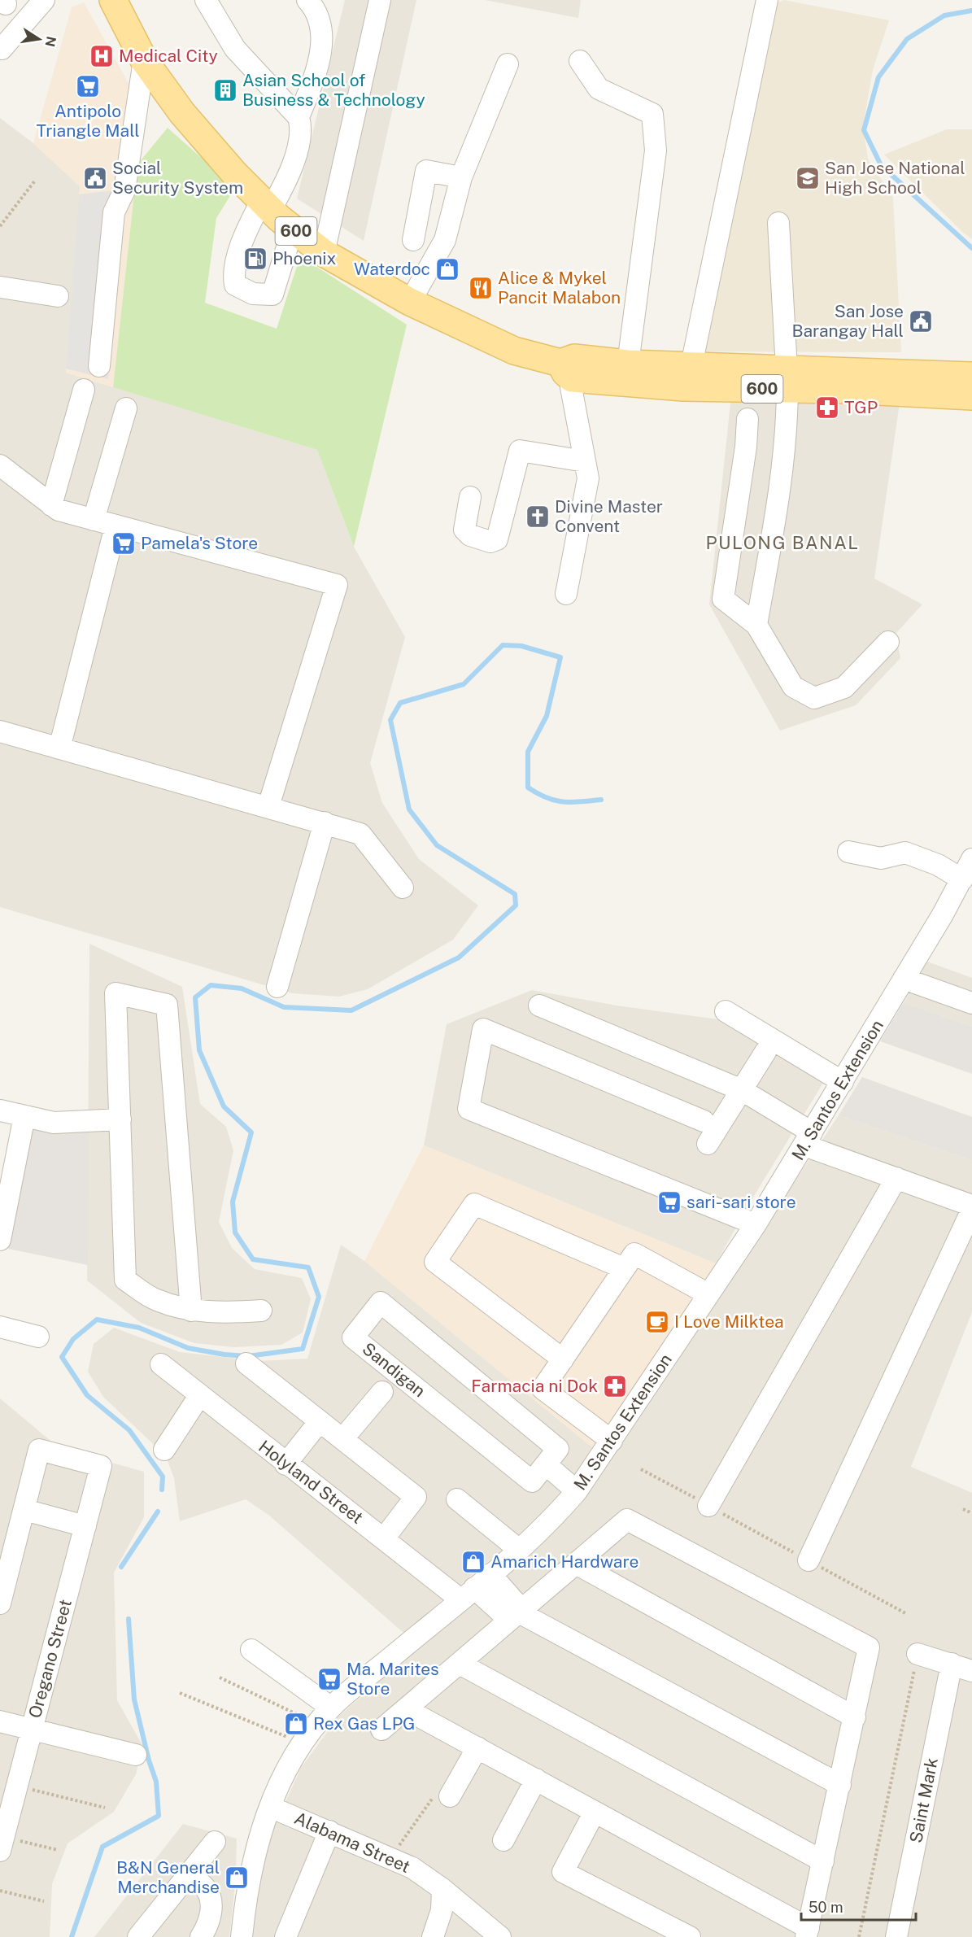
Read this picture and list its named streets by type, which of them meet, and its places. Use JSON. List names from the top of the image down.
{
  "streets": {
    "main road": ["600"],
    "street": [
      "M. Santos Extension",
      "Sandigan",
      "Holyland Street",
      "Oregano Street",
      "Saint Mark",
      "Alabama Street"
    ]
  },
  "crossings": [
    ["M. Santos Extension", "Holyland Street"],
    ["M. Santos Extension", "Alabama Street"]
  ],
  "districts": ["PULONG BANAL"],
  "places": {
    "hospital": ["Medical City"],
    "supermarket": [
      "Antipolo Triangle Mall",
      "Pamela's Store",
      "sari-sari store",
      "Ma. Marites Store"
    ],
    "building": ["Asian School of Business & Technology"],
    "public building": ["Social Security System", "San Jose Barangay Hall"],
    "school or university": ["San Jose National High School"],
    "fuel station": ["Phoenix"],
    "shop": [
      "Waterdoc",
      "Amarich Hardware",
      "Rex Gas LPG",
      "B&N General Merchandise"
    ],
    "restaurant": ["Alice & Mykel Pancit Malabon"],
    "pharmacy": ["TGP", "Farmacia ni Dok"],
    "church": ["Divine Master Convent"],
    "cafe": ["I Love Milktea"]
  },
  "scale_bar": "50 m",
  "north": "right"
}
